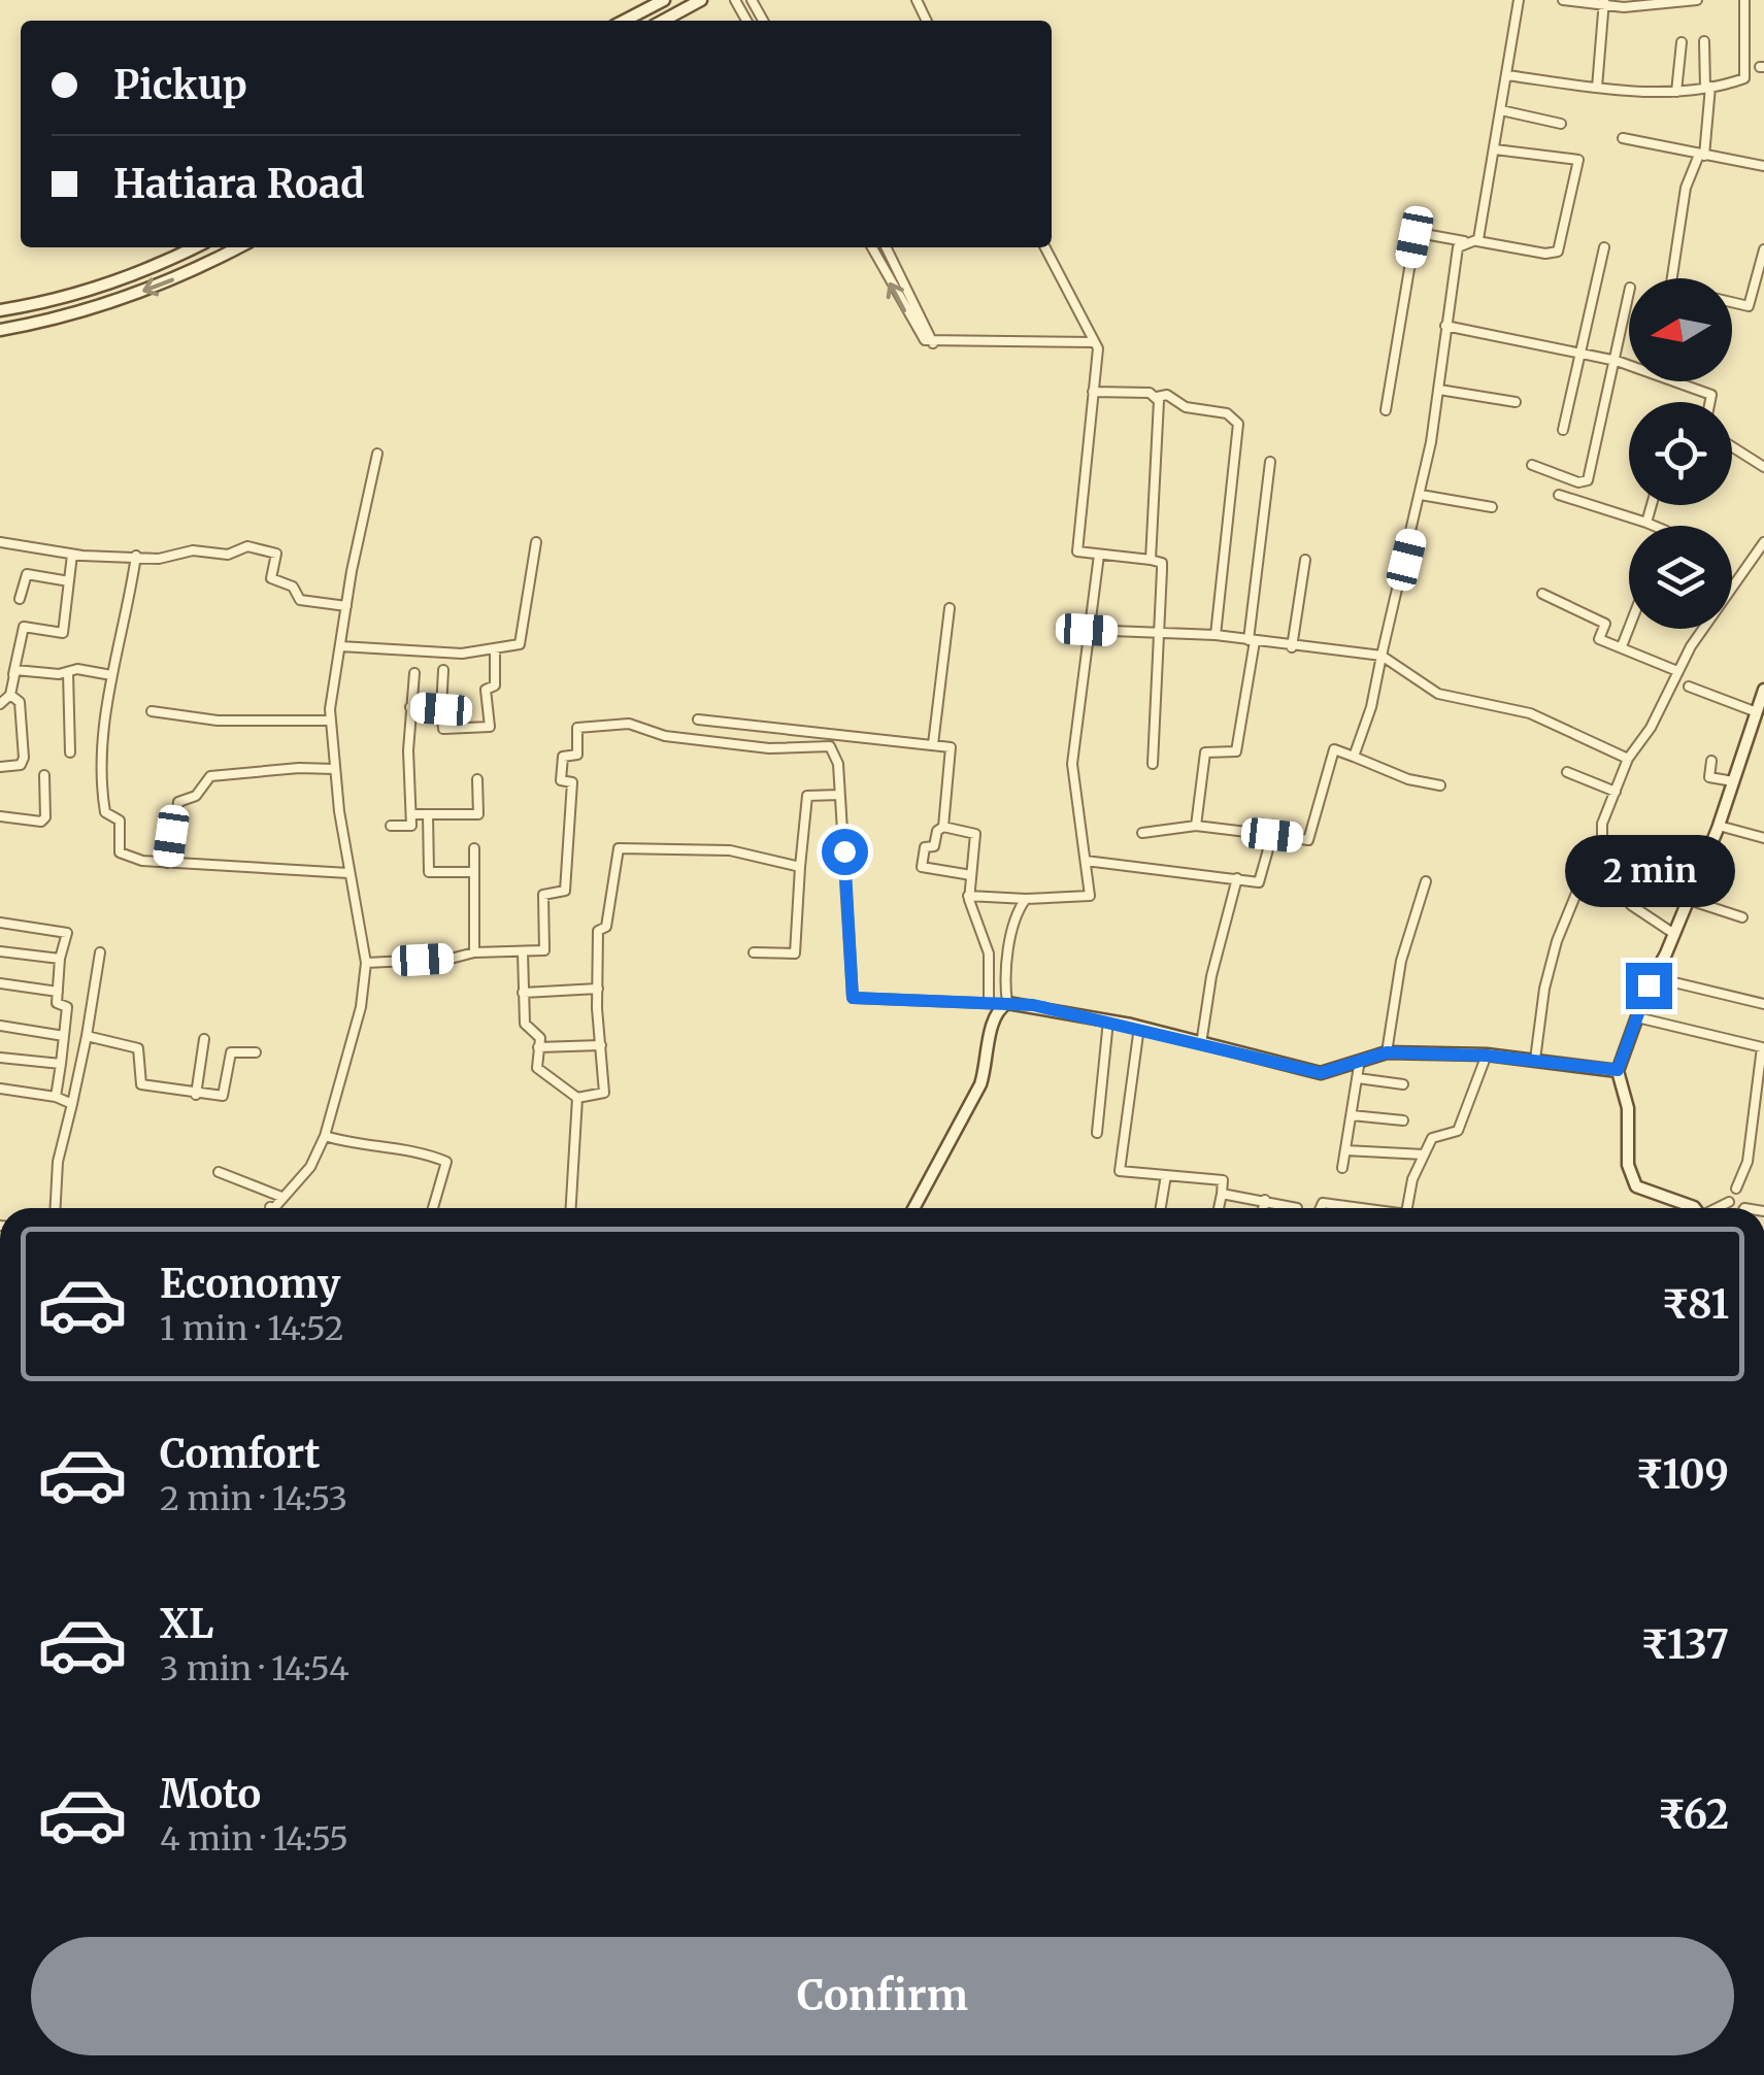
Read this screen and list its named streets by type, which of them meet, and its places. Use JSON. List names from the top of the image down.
{
  "north": "left",
  "page": {
    "banner": ["Pickup", "Hatiara Road"],
    "bubble": "2 min",
    "list": [
      {
        "name": "Economy",
        "note": "1 min · 14:52",
        "value": "₹81"
      },
      {
        "name": "Comfort",
        "note": "2 min · 14:53",
        "value": "₹109"
      },
      {
        "name": "XL",
        "note": "3 min · 14:54",
        "value": "₹137"
      },
      {
        "name": "Moto",
        "note": "4 min · 14:55",
        "value": "₹62"
      }
    ],
    "buttons": "Confirm"
  }
}
